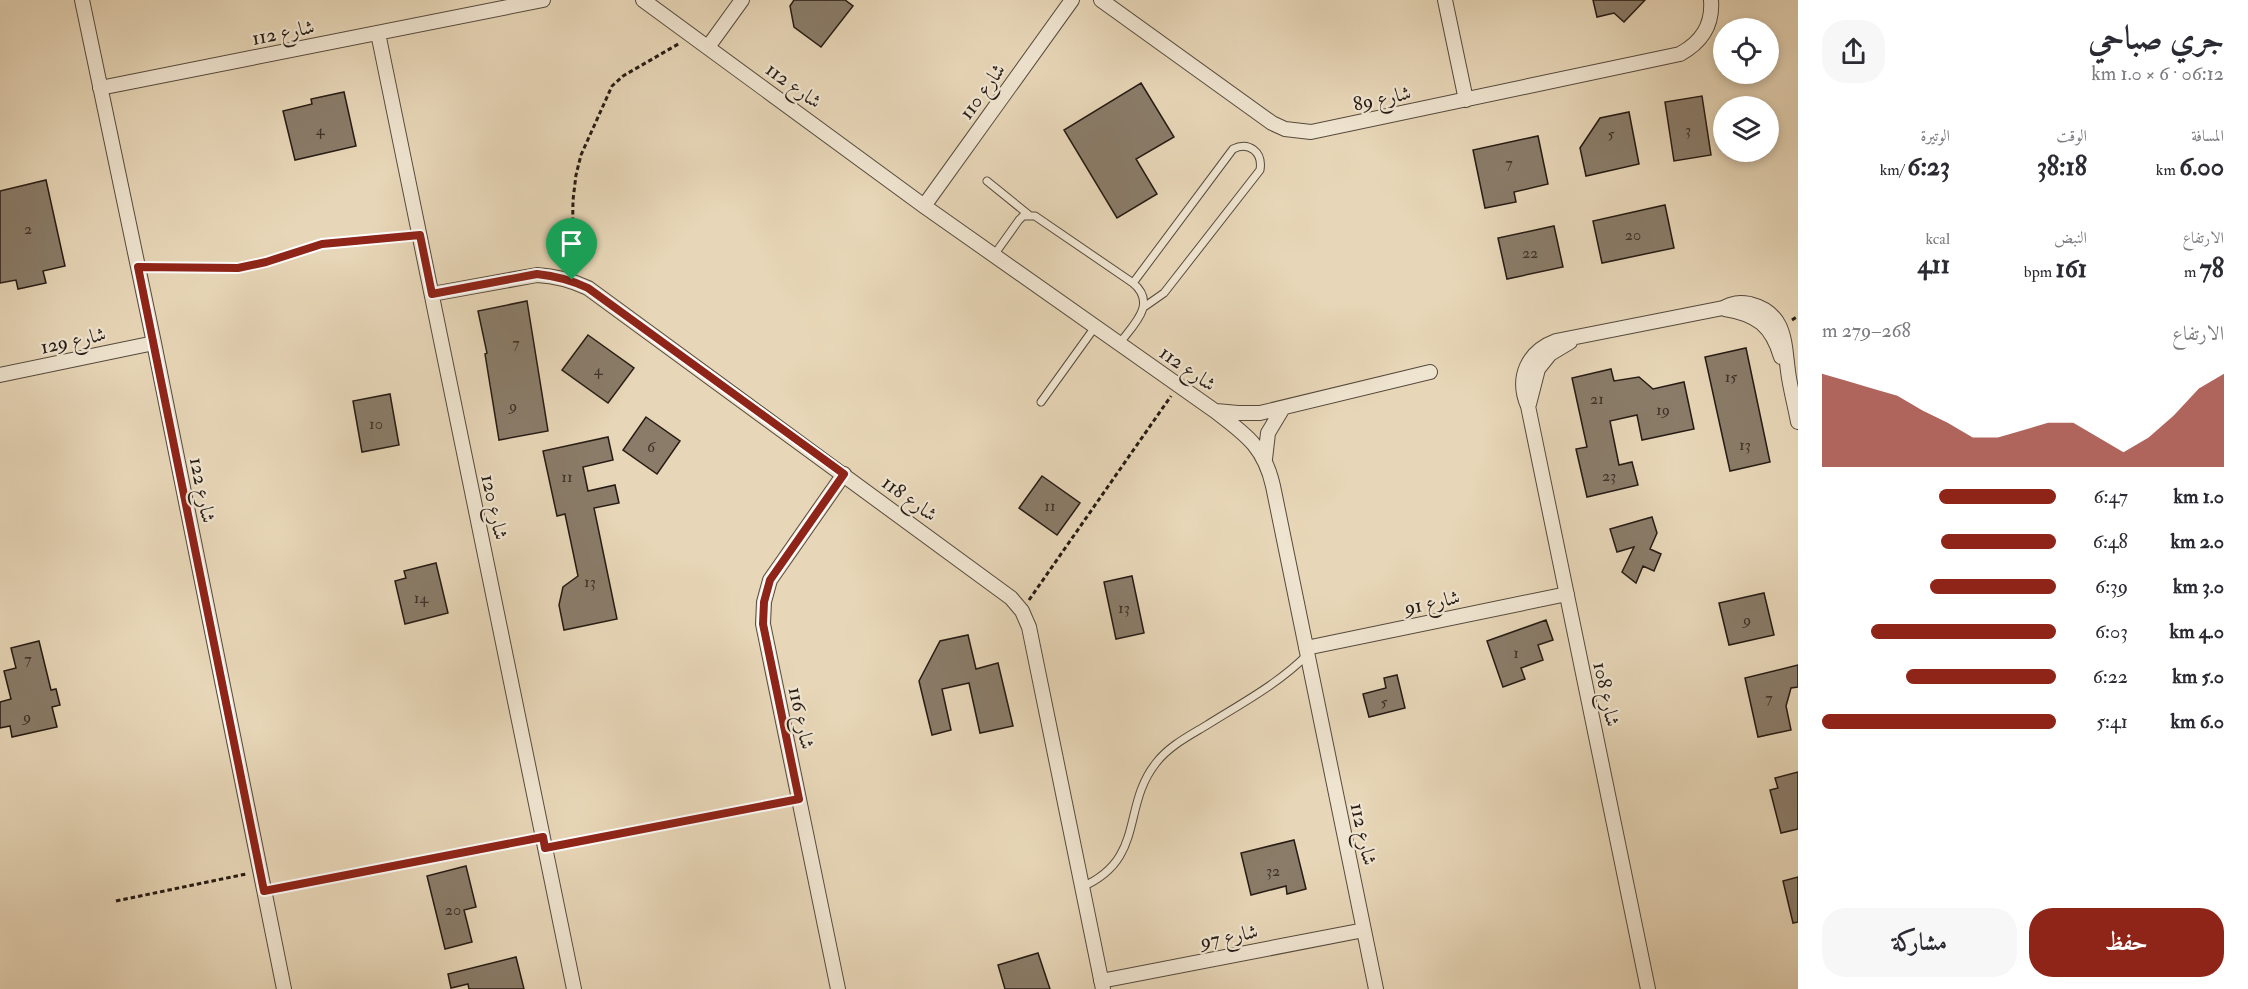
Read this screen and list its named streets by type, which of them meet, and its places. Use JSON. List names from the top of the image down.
{
  "streets": {
    "street": [
      "شارع 112",
      "شارع 110",
      "شارع 89",
      "شارع 129",
      "شارع 122",
      "شارع 118",
      "شارع 120",
      "شارع 91",
      "شارع 108",
      "شارع 116",
      "شارع 97"
    ]
  },
  "crossings": [
    ["شارع 112", "شارع 110"],
    ["شارع 112", "شارع 122"],
    ["شارع 112", "شارع 120"],
    ["شارع 112", "شارع 91"],
    ["شارع 112", "شارع 97"],
    ["شارع 129", "شارع 122"],
    ["شارع 118", "شارع 120"],
    ["شارع 118", "شارع 116"],
    ["شارع 118", "شارع 97"],
    ["شارع 91", "شارع 108"]
  ],
  "house_numbers": [
    "4",
    "3",
    "5",
    "7",
    "2",
    "20",
    "22",
    "7",
    "4",
    "15",
    "21",
    "9",
    "19",
    "10",
    "13",
    "6",
    "23",
    "11",
    "11",
    "13",
    "14",
    "13",
    "9",
    "1",
    "7",
    "7",
    "5",
    "9",
    "32",
    "20"
  ],
  "page": {
    "heading": ["جري صباحي", "06:12 · 6 × 1.0 km"],
    "stats": [
      ["المسافة", "6.00 km"],
      ["الوقت", "38:18"],
      ["الوتيرة", "6:23 /km"],
      ["الارتفاع", "78 m"],
      ["النبض", "161 bpm"],
      ["kcal", "411"]
    ],
    "chart": ["الارتفاع", "268–279 m"],
    "list": [
      {
        "name": "1.0 km",
        "note": "6:47"
      },
      {
        "name": "2.0 km",
        "note": "6:48"
      },
      {
        "name": "3.0 km",
        "note": "6:39"
      },
      {
        "name": "4.0 km",
        "note": "6:03"
      },
      {
        "name": "5.0 km",
        "note": "6:22"
      },
      {
        "name": "6.0 km",
        "note": "5:41"
      }
    ],
    "buttons": ["حفظ", "مشاركة"]
  }
}
